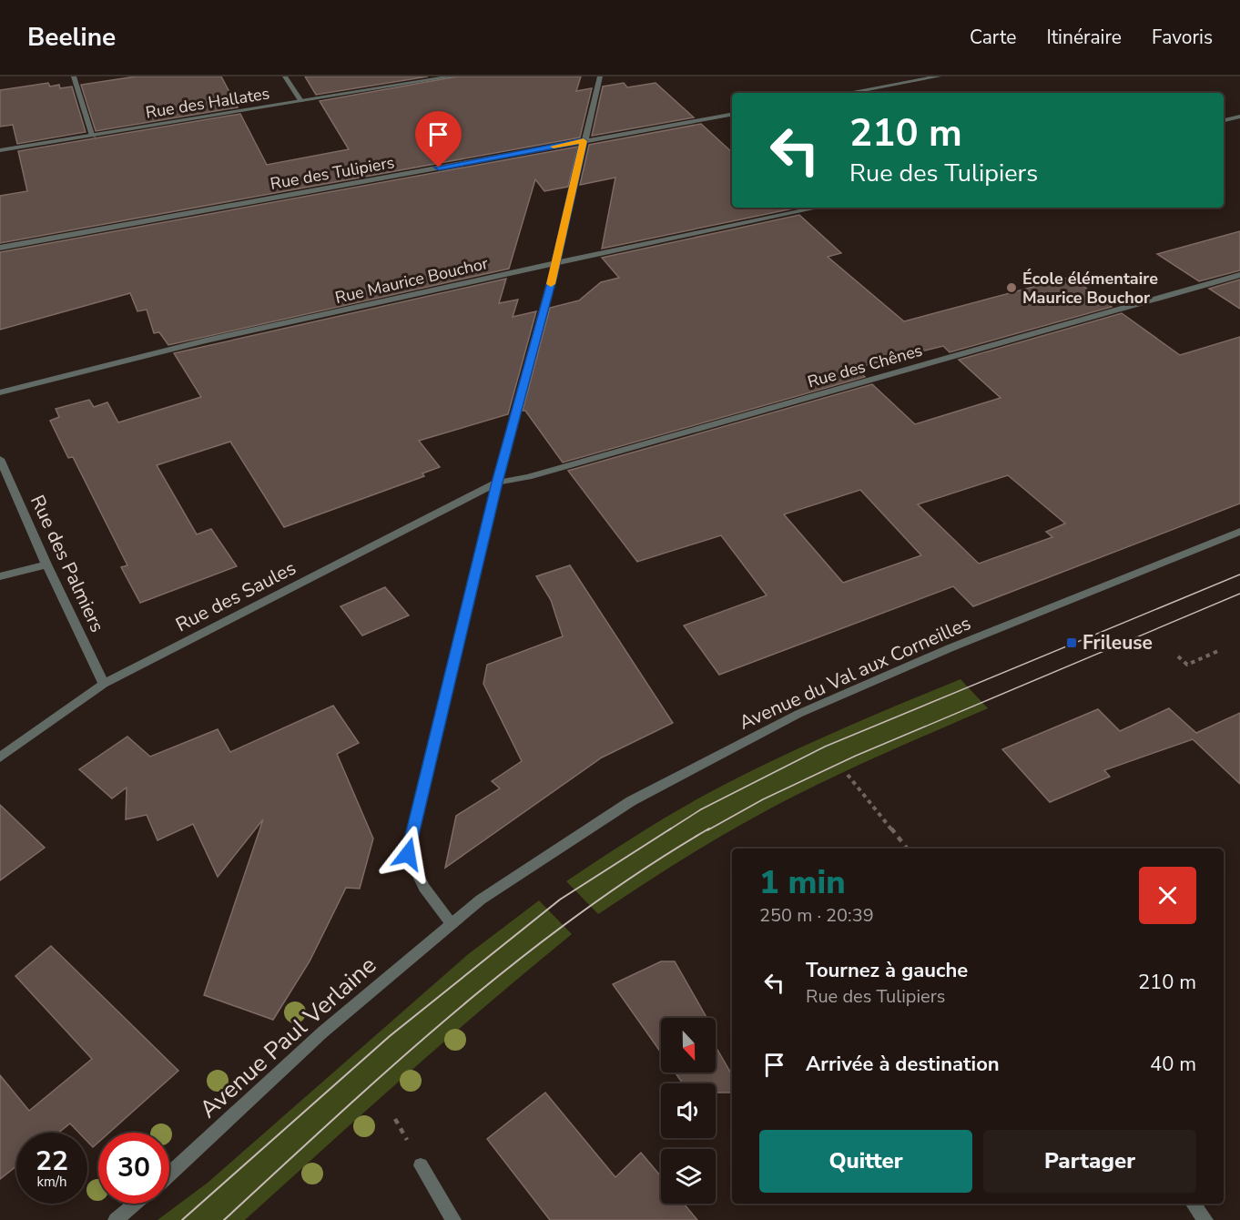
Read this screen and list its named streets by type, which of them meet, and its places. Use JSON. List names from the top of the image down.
{
  "streets": {
    "street": [
      "Rue des Hallates",
      "Rue des Tulipiers",
      "Rue Maurice Bouchor",
      "Rue des Chênes",
      "Rue des Palmiers",
      "Rue des Saules",
      "Avenue du Val aux Corneilles",
      "Avenue Paul Verlaine"
    ]
  },
  "crossings": [
    ["Rue des Chênes", "Rue des Saules"],
    ["Rue des Palmiers", "Rue des Saules"],
    ["Avenue du Val aux Corneilles", "Avenue Paul Verlaine"]
  ],
  "places": {
    "other": ["École élémentaire Maurice Bouchor"],
    "transit": ["Frileuse"]
  },
  "north": "bottom",
  "page": {
    "header": "Beeline",
    "nav": ["Carte", "Itinéraire", "Favoris"],
    "turn": ["210 m", "Rue des Tulipiers"],
    "heading": ["1 min", "250 m · 20:39"],
    "list": [
      {
        "name": "Tournez à gauche",
        "note": "Rue des Tulipiers",
        "value": "210 m"
      },
      {
        "name": "Arrivée à destination",
        "value": "40 m"
      }
    ],
    "buttons": ["Quitter", "Partager"],
    "speed": "22 km/h",
    "limit": "30"
  }
}
